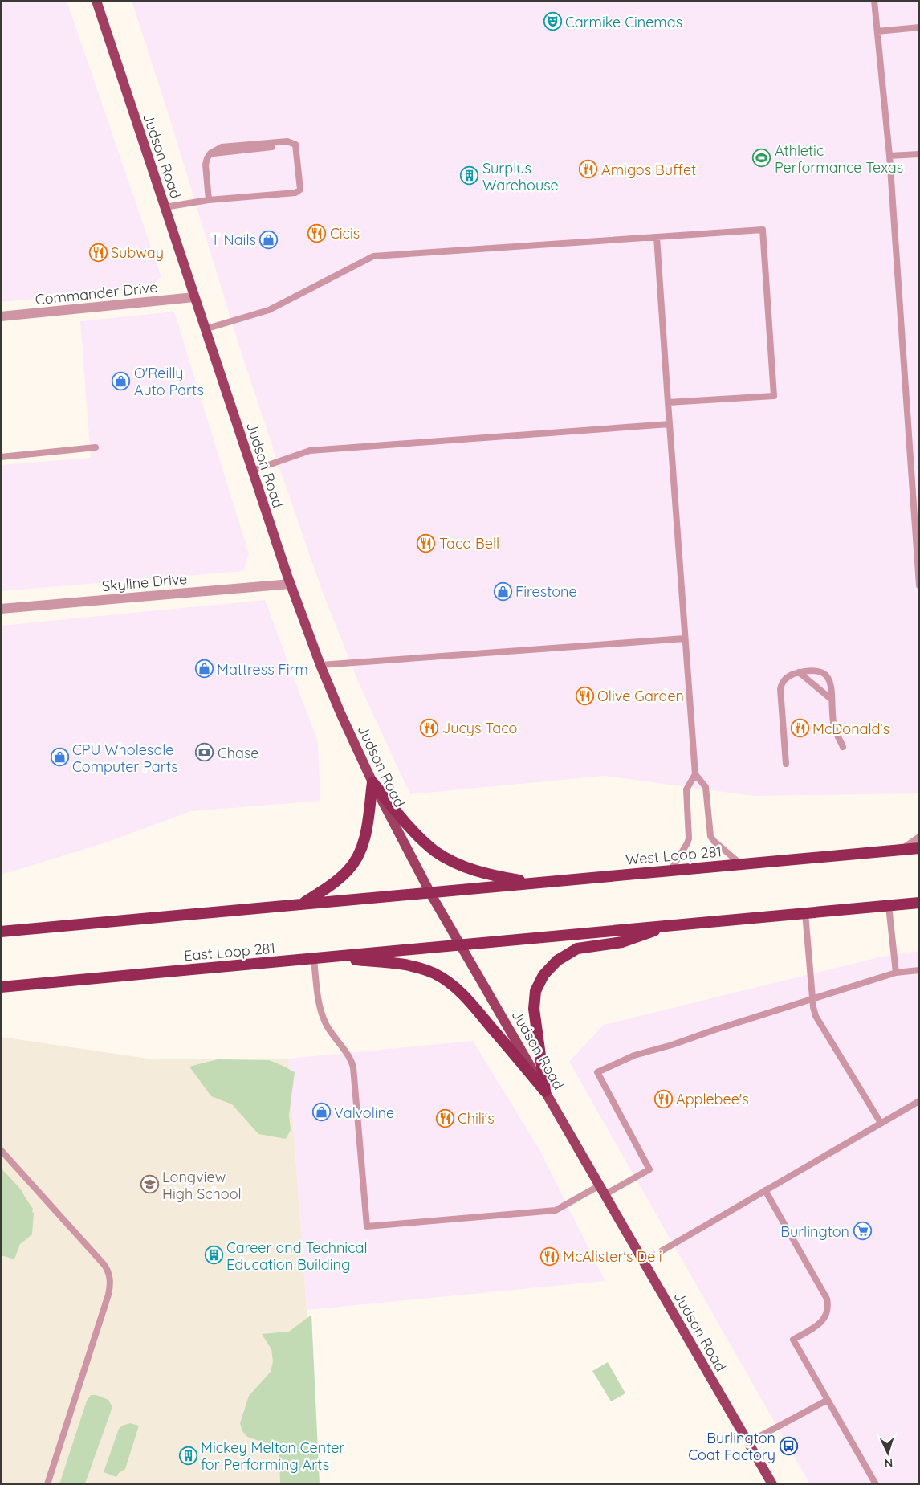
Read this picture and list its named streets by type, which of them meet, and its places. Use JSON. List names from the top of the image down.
{
  "streets": {
    "highway": ["West Loop 281", "East Loop 281"],
    "main road": ["Judson Road"],
    "street": ["Commander Drive", "Skyline Drive"]
  },
  "crossings": [
    ["Judson Road", "Commander Drive"],
    ["Judson Road", "Skyline Drive"],
    ["Judson Road", "West Loop 281"],
    ["Judson Road", "East Loop 281"]
  ],
  "places": {
    "theatre": ["Carmike Cinemas"],
    "sports": ["Athletic Performance Texas"],
    "restaurant": [
      "Amigos Buffet",
      "Cicis",
      "Subway",
      "Taco Bell",
      "Olive Garden",
      "Jucys Taco",
      "McDonald's",
      "Applebee's",
      "Chili's",
      "McAlister's Deli"
    ],
    "building": ["Surplus Warehouse", "Career and Technical Education Building", "Mickey Melton Center for Performing Arts"],
    "shop": [
      "T Nails",
      "O'Reilly Auto Parts",
      "Firestone",
      "Mattress Firm",
      "CPU Wholesale Computer Parts",
      "Valvoline"
    ],
    "bank": ["Chase"],
    "school or university": ["Longview High School"],
    "supermarket": ["Burlington"],
    "bus stop": ["Burlington Coat Factory"]
  },
  "north": "bottom"
}
